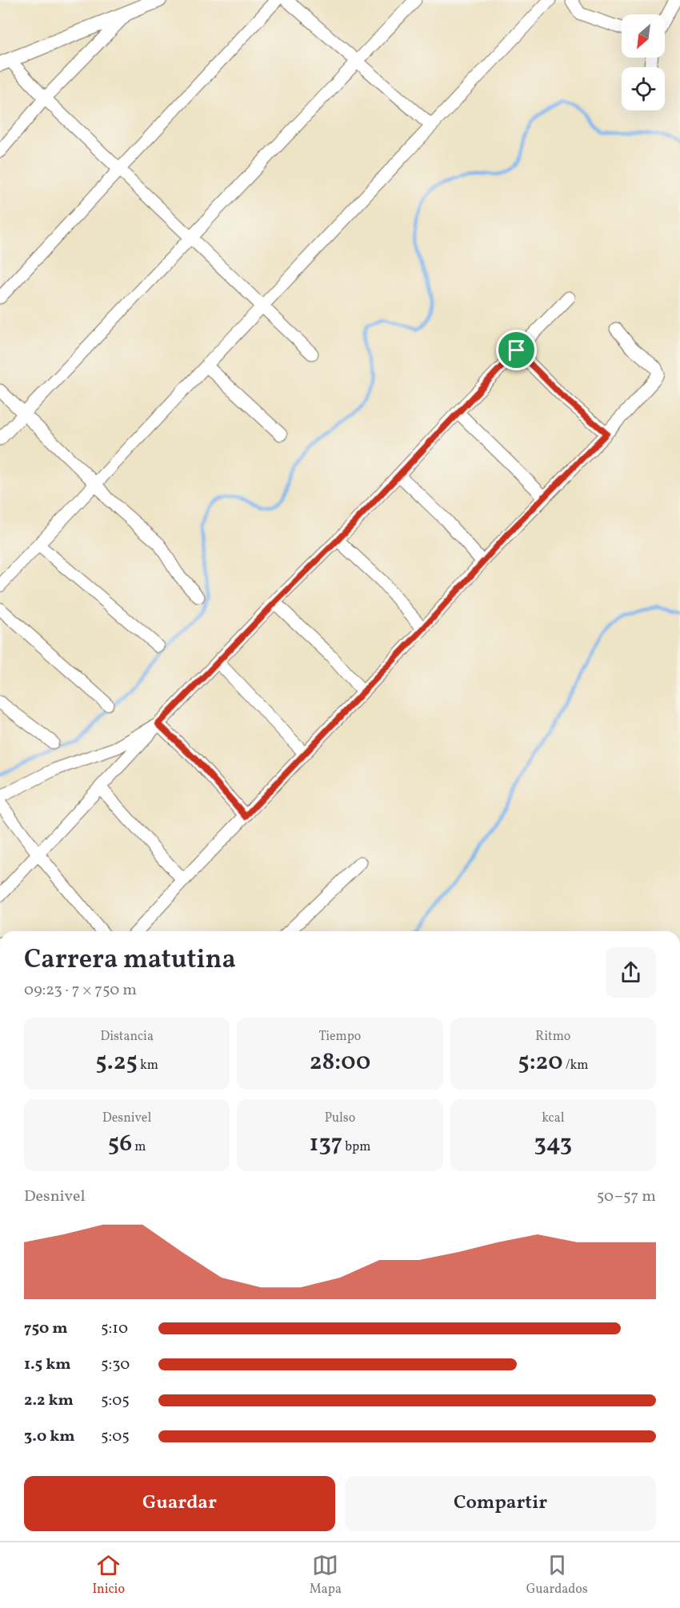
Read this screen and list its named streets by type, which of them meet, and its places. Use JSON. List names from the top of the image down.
{
  "north": "bottom left",
  "page": {
    "heading": ["Carrera matutina", "09:23 · 7 × 750 m"],
    "stats": [
      ["Distancia", "5.25 km"],
      ["Tiempo", "28:00"],
      ["Ritmo", "5:20 /km"],
      ["Desnivel", "56 m"],
      ["Pulso", "137 bpm"],
      ["kcal", "343"]
    ],
    "chart": ["Desnivel", "50–57 m"],
    "list": [
      {
        "name": "750 m",
        "note": "5:10"
      },
      {
        "name": "1.5 km",
        "note": "5:30"
      },
      {
        "name": "2.2 km",
        "note": "5:05"
      },
      {
        "name": "3.0 km",
        "note": "5:05"
      }
    ],
    "buttons": ["Guardar", "Compartir"],
    "tabs": ["Inicio", "Mapa", "Guardados"]
  }
}
